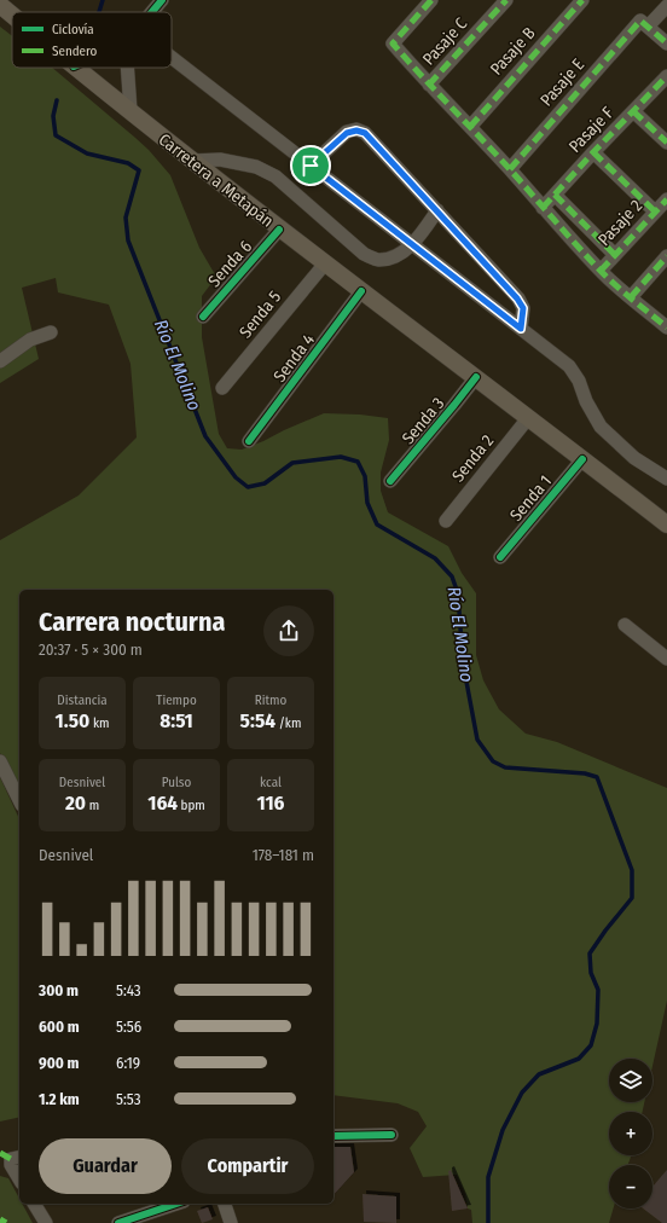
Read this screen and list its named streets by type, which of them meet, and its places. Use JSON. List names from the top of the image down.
{
  "streets": {
    "main road": ["Carretera a Metapán"],
    "street": [
      "Pasaje C",
      "Pasaje B",
      "Pasaje E",
      "Pasaje F",
      "Pasaje 2",
      "Senda 6",
      "Senda 5",
      "Senda 4",
      "Senda 3",
      "Senda 2",
      "Senda 1"
    ]
  },
  "crossings": [
    ["Carretera a Metapán", "Senda 6"],
    ["Carretera a Metapán", "Senda 5"],
    ["Carretera a Metapán", "Senda 4"],
    ["Carretera a Metapán", "Senda 3"],
    ["Carretera a Metapán", "Senda 2"],
    ["Carretera a Metapán", "Senda 1"]
  ],
  "water": ["Río El Molino"],
  "legend": ["Ciclovía", "Sendero"],
  "page": {
    "heading": ["Carrera nocturna", "20:37 · 5 × 300 m"],
    "stats": [
      ["Distancia", "1.50 km"],
      ["Tiempo", "8:51"],
      ["Ritmo", "5:54 /km"],
      ["Desnivel", "20 m"],
      ["Pulso", "164 bpm"],
      ["kcal", "116"]
    ],
    "chart": ["Desnivel", "178–181 m"],
    "list": [
      {
        "name": "300 m",
        "note": "5:43"
      },
      {
        "name": "600 m",
        "note": "5:56"
      },
      {
        "name": "900 m",
        "note": "6:19"
      },
      {
        "name": "1.2 km",
        "note": "5:53"
      }
    ],
    "map_buttons": ["+", "−"],
    "buttons": ["Guardar", "Compartir"]
  }
}
